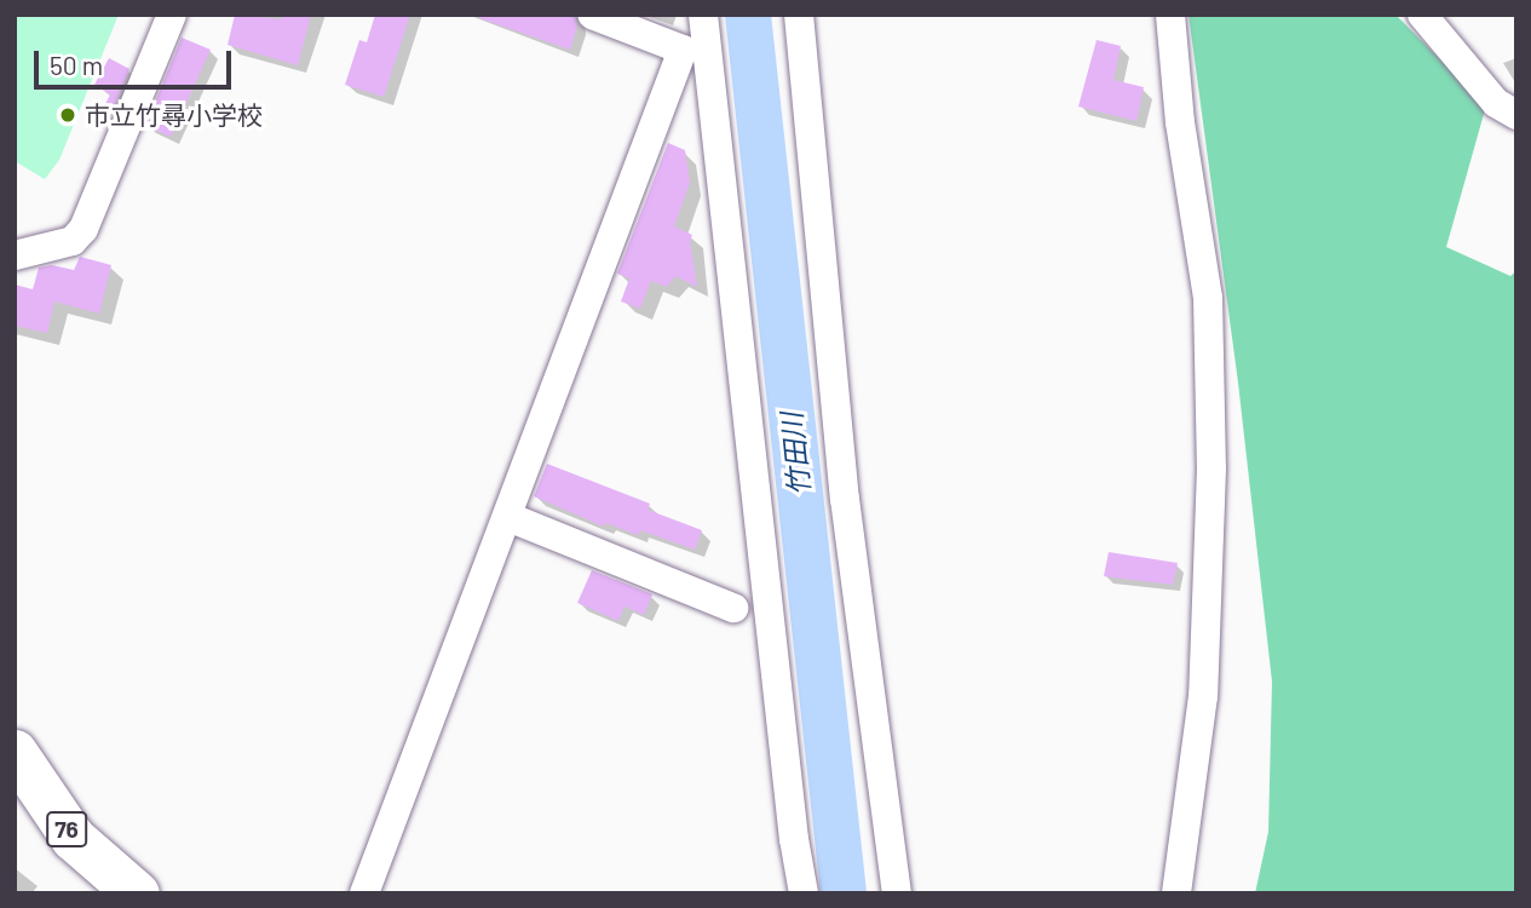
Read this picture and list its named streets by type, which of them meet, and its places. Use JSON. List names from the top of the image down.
{
  "streets": {
    "main road": ["76"]
  },
  "water": ["竹田川"],
  "places": ["市立竹尋小学校"],
  "scale_bar": "50 m"
}
